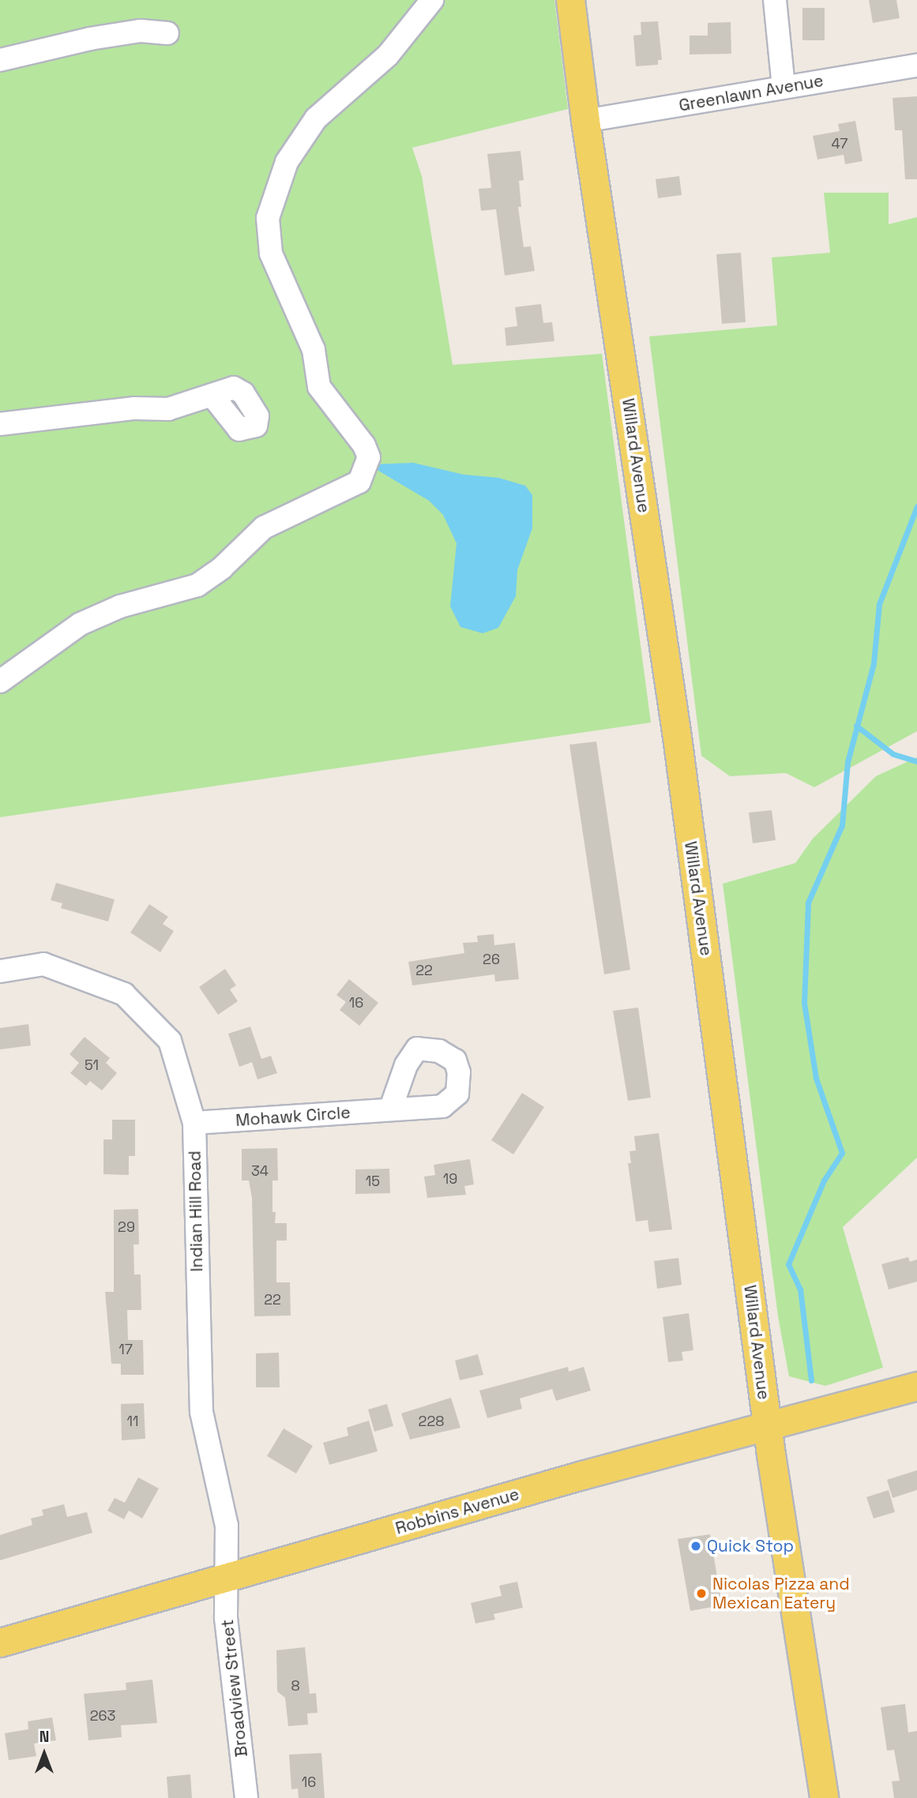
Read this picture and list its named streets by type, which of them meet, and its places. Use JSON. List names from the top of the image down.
{
  "streets": {
    "main road": ["Willard Avenue", "Robbins Avenue"],
    "street": [
      "Greenlawn Avenue",
      "Mohawk Circle",
      "Indian Hill Road",
      "Broadview Street"
    ]
  },
  "crossings": [
    ["Greenlawn Avenue", "Willard Avenue"],
    ["Willard Avenue", "Robbins Avenue"],
    ["Mohawk Circle", "Indian Hill Road"],
    ["Indian Hill Road", "Robbins Avenue"],
    ["Indian Hill Road", "Broadview Street"],
    ["Robbins Avenue", "Broadview Street"]
  ],
  "places": ["Quick Stop", "Nicolas Pizza and Mexican Eatery"],
  "house_numbers": [
    "47",
    "26",
    "22",
    "16",
    "51",
    "34",
    "19",
    "15",
    "29",
    "22",
    "17",
    "11",
    "228",
    "8",
    "263",
    "16"
  ],
  "north": "top"
}
